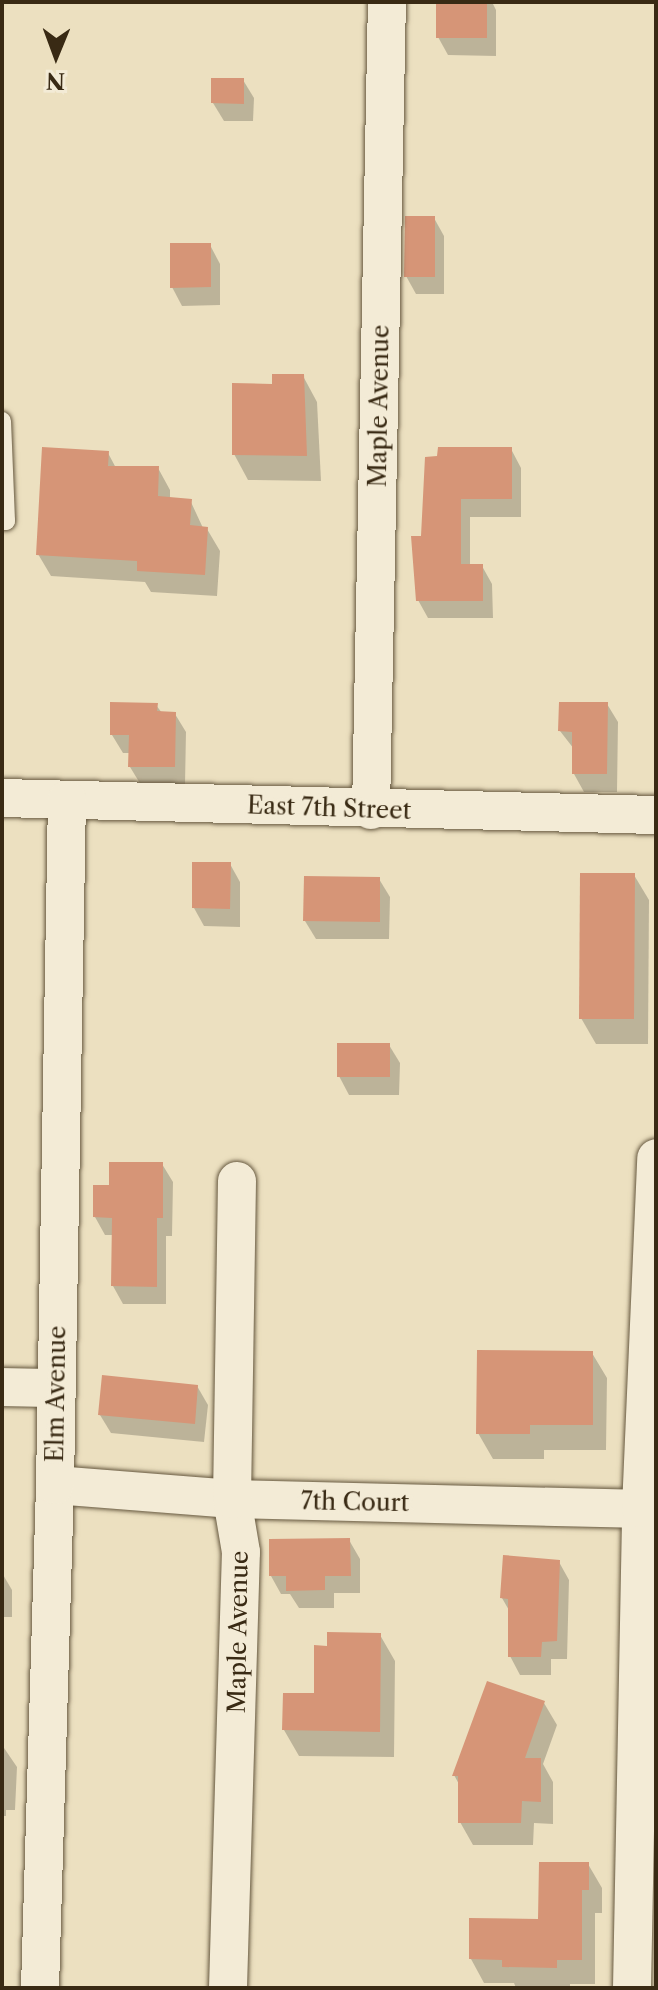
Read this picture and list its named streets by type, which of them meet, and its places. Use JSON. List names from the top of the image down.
{
  "streets": {
    "street": [
      "Maple Avenue",
      "East 7th Street",
      "Elm Avenue",
      "7th Court"
    ]
  },
  "crossings": [
    ["Maple Avenue", "East 7th Street"],
    ["Maple Avenue", "7th Court"],
    ["East 7th Street", "Elm Avenue"],
    ["Elm Avenue", "7th Court"]
  ],
  "north": "bottom"
}
